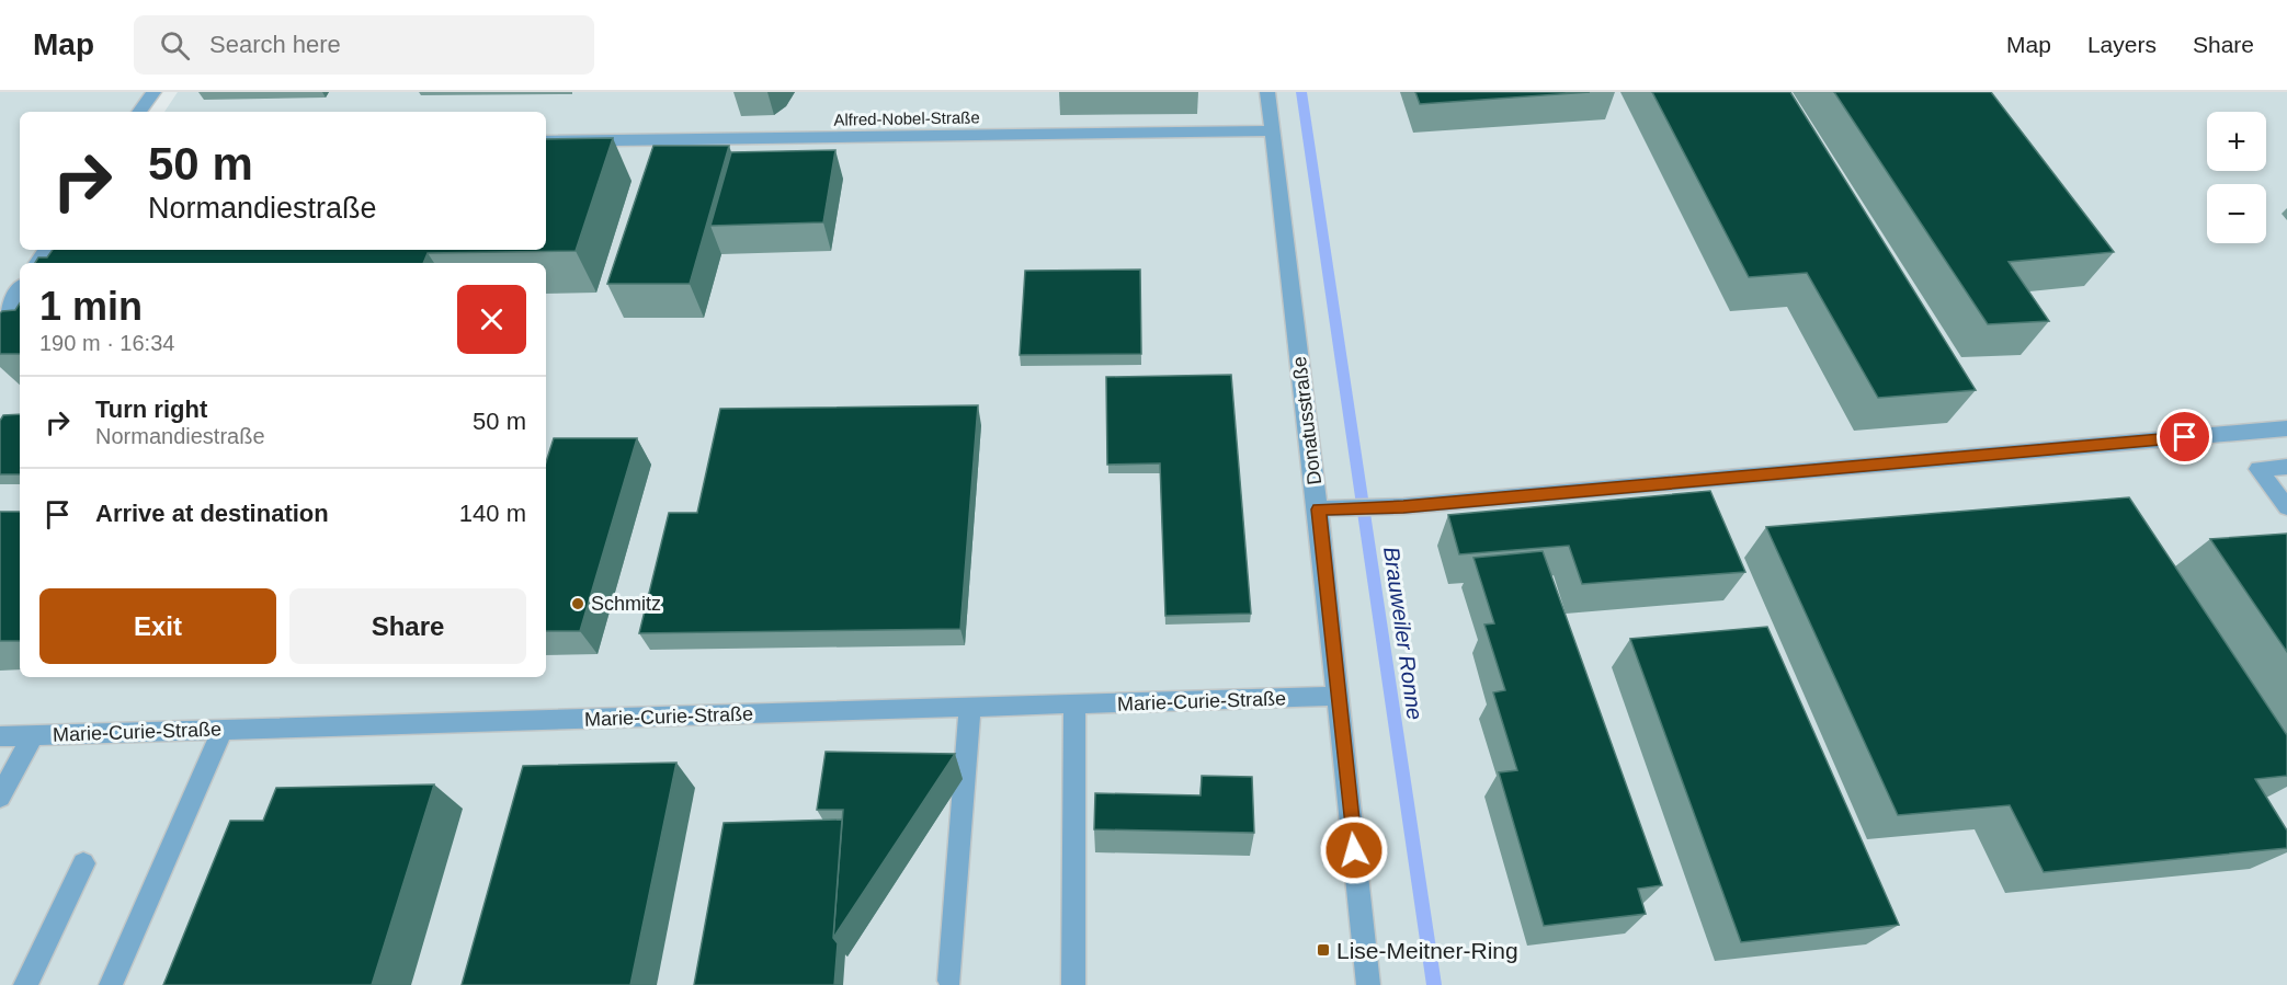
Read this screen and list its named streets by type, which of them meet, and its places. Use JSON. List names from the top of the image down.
{
  "streets": {
    "street": ["Alfred-Nobel-Straße", "Donatusstraße", "Marie-Curie-Straße"]
  },
  "crossings": [
    ["Alfred-Nobel-Straße", "Donatusstraße"],
    ["Donatusstraße", "Marie-Curie-Straße"]
  ],
  "water": ["Brauweiler Ronne"],
  "places": {
    "other": ["Schmitz"],
    "transit": ["Lise-Meitner-Ring"]
  },
  "page": {
    "header": "Map",
    "search": "Search here",
    "nav": ["Map", "Layers", "Share"],
    "map_buttons": ["+", "−"],
    "turn": ["50 m", "Normandiestraße"],
    "heading": ["1 min", "190 m · 16:34"],
    "list": [
      {
        "name": "Turn right",
        "note": "Normandiestraße",
        "value": "50 m"
      },
      {
        "name": "Arrive at destination",
        "value": "140 m"
      }
    ],
    "buttons": ["Exit", "Share"]
  }
}
